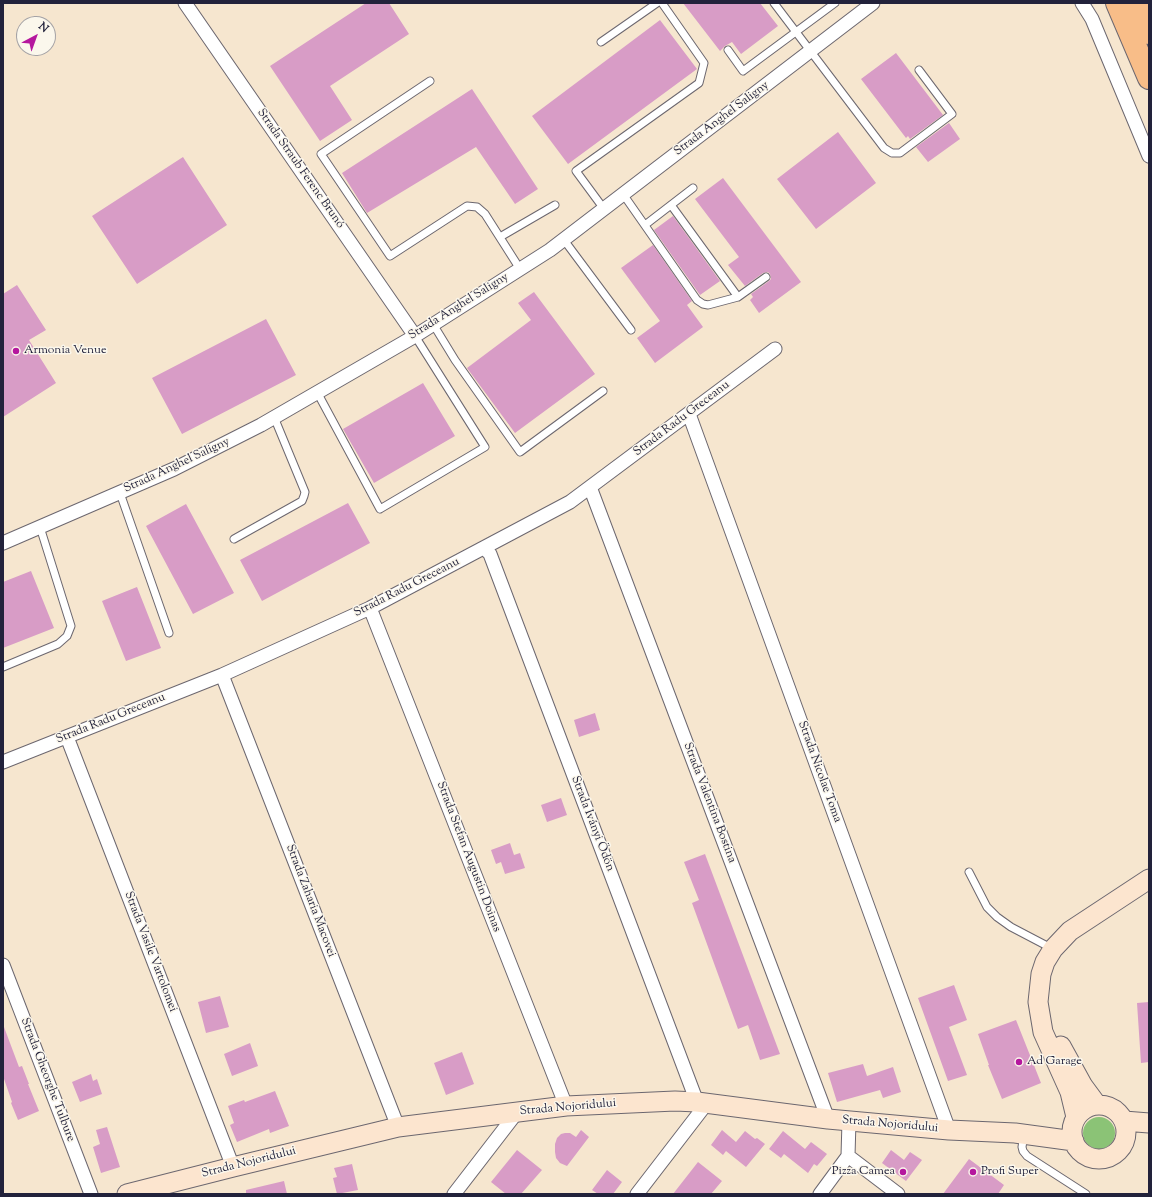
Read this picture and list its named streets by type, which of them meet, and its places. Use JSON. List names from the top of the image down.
{
  "streets": {
    "main road": ["Strada Nojoridului"],
    "street": [
      "Strada Anghel Saligny",
      "Strada Straub Ferenc Brunó",
      "Strada Radu Greceanu",
      "Strada Nicolae Toma",
      "Strada Valentina Bostina",
      "Strada Iványi Ödön",
      "Strada Stefan Augustin Doinas",
      "Strada Zaharia Macovei",
      "Strada Vasile Vartolomei",
      "Strada Gheorghe Tulbure"
    ]
  },
  "crossings": [
    ["Strada Anghel Saligny", "Strada Straub Ferenc Brunó"],
    ["Strada Radu Greceanu", "Strada Nicolae Toma"],
    ["Strada Radu Greceanu", "Strada Valentina Bostina"],
    ["Strada Radu Greceanu", "Strada Iványi Ödön"],
    ["Strada Radu Greceanu", "Strada Stefan Augustin Doinas"],
    ["Strada Radu Greceanu", "Strada Zaharia Macovei"],
    ["Strada Radu Greceanu", "Strada Vasile Vartolomei"],
    ["Strada Nicolae Toma", "Strada Nojoridului"],
    ["Strada Valentina Bostina", "Strada Nojoridului"],
    ["Strada Iványi Ödön", "Strada Nojoridului"],
    ["Strada Stefan Augustin Doinas", "Strada Nojoridului"],
    ["Strada Zaharia Macovei", "Strada Nojoridului"],
    ["Strada Vasile Vartolomei", "Strada Nojoridului"]
  ],
  "places": [
    "Armonia Venue",
    "Ad Garage",
    "Pizza Camea",
    "Profi Super"
  ],
  "north": "top right"
}
